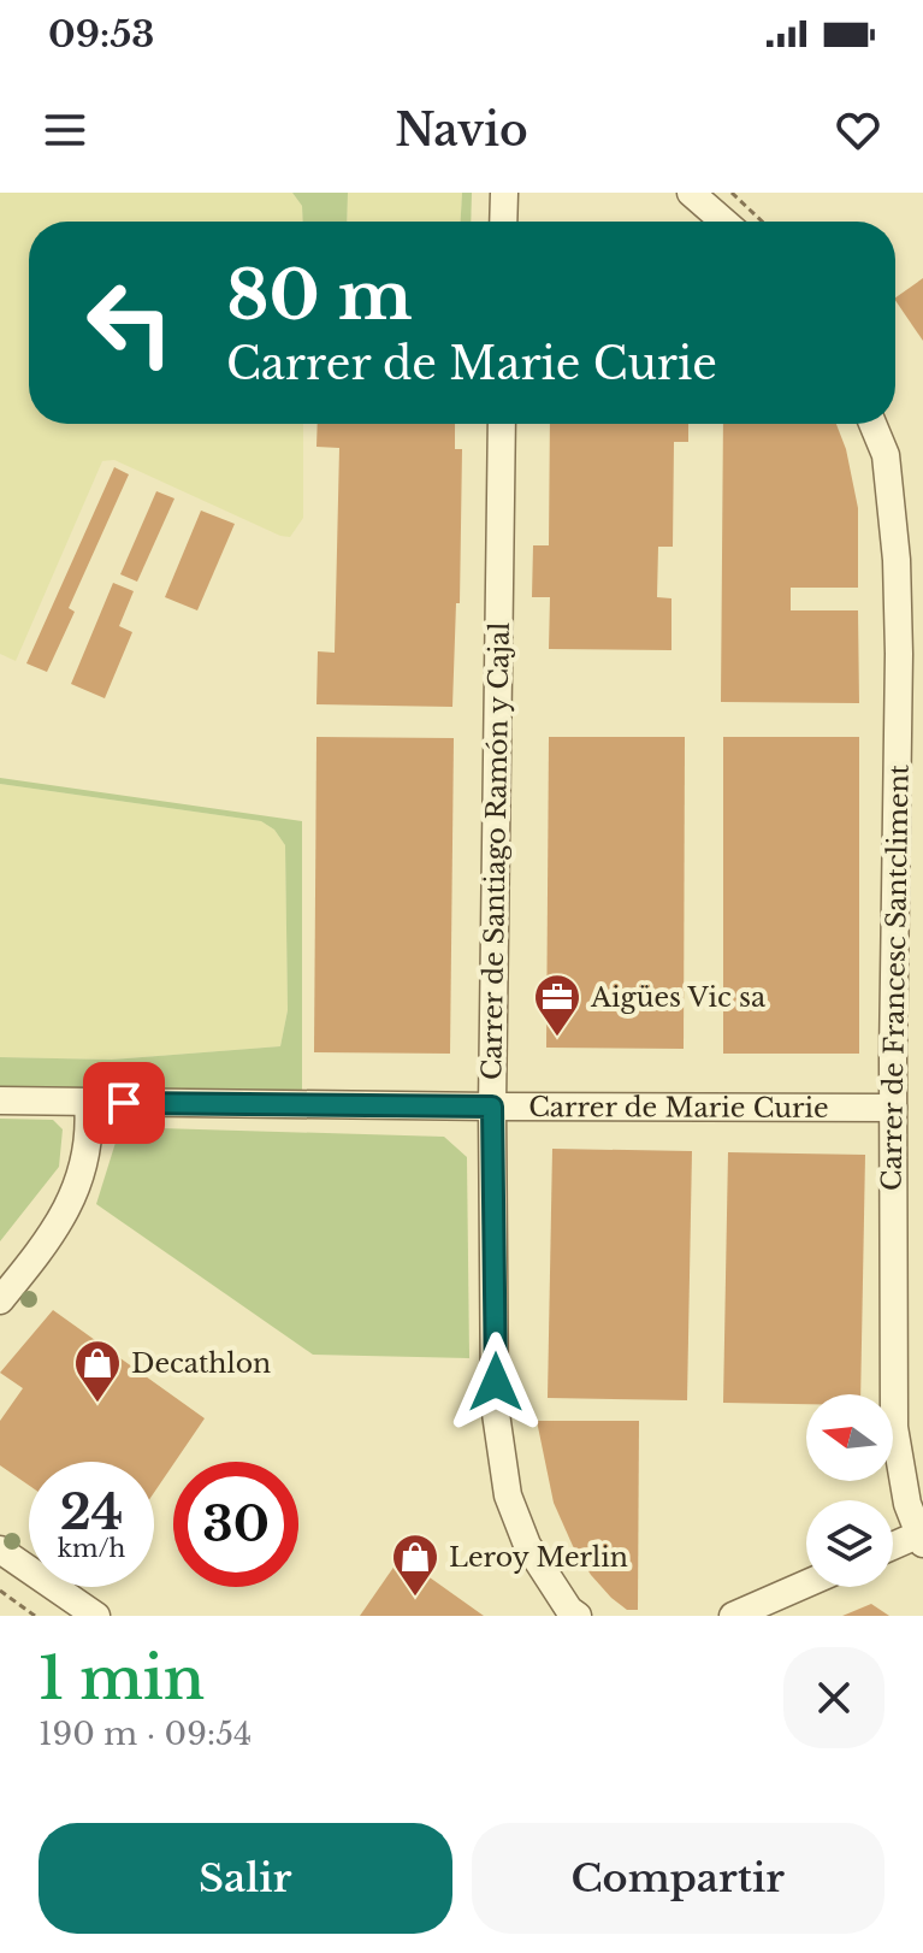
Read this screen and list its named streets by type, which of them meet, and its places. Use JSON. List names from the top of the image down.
{
  "streets": {
    "street": ["Carrer de Santiago Ramón y Cajal", "Carrer de Francesc Santcliment", "Carrer de Marie Curie"]
  },
  "crossings": [
    ["Carrer de Santiago Ramón y Cajal", "Carrer de Marie Curie"],
    ["Carrer de Francesc Santcliment", "Carrer de Marie Curie"]
  ],
  "places": {
    "office": ["Aigües Vic sa"],
    "shop": ["Decathlon", "Leroy Merlin"]
  },
  "north": "left",
  "page": {
    "status": "09:53",
    "header": "Navio",
    "turn": ["80 m", "Carrer de Marie Curie"],
    "speed": "24 km/h",
    "limit": "30",
    "heading": ["1 min", "190 m · 09:54"],
    "buttons": ["Salir", "Compartir"]
  }
}
